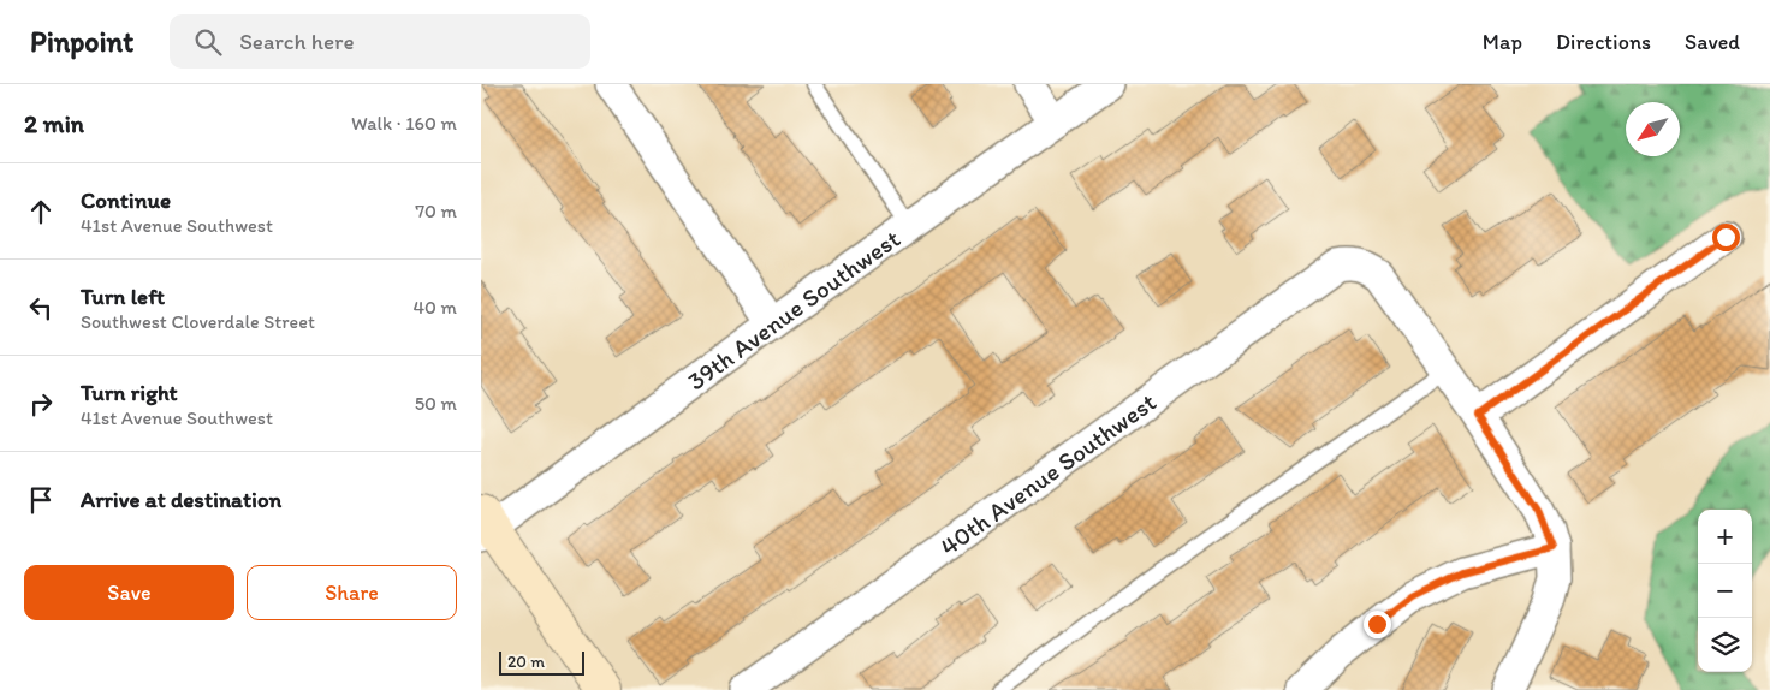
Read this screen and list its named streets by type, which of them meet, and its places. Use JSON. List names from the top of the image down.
{
  "streets": {
    "street": ["39th Avenue Southwest", "40th Avenue Southwest"]
  },
  "scale_bar": "20 m",
  "north": "bottom left",
  "page": {
    "header": "Pinpoint",
    "search": "Search here",
    "nav": ["Map", "Directions", "Saved"],
    "heading": ["2 min", "Walk · 160 m"],
    "list": [
      ["Continue", "41st Avenue Southwest", "70 m"],
      ["Turn left", "Southwest Cloverdale Street", "40 m"],
      ["Turn right", "41st Avenue Southwest", "50 m"],
      "Arrive at destination"
    ],
    "map_buttons": ["+", "−"],
    "buttons": ["Save", "Share"],
    "scale": "20 m"
  }
}
